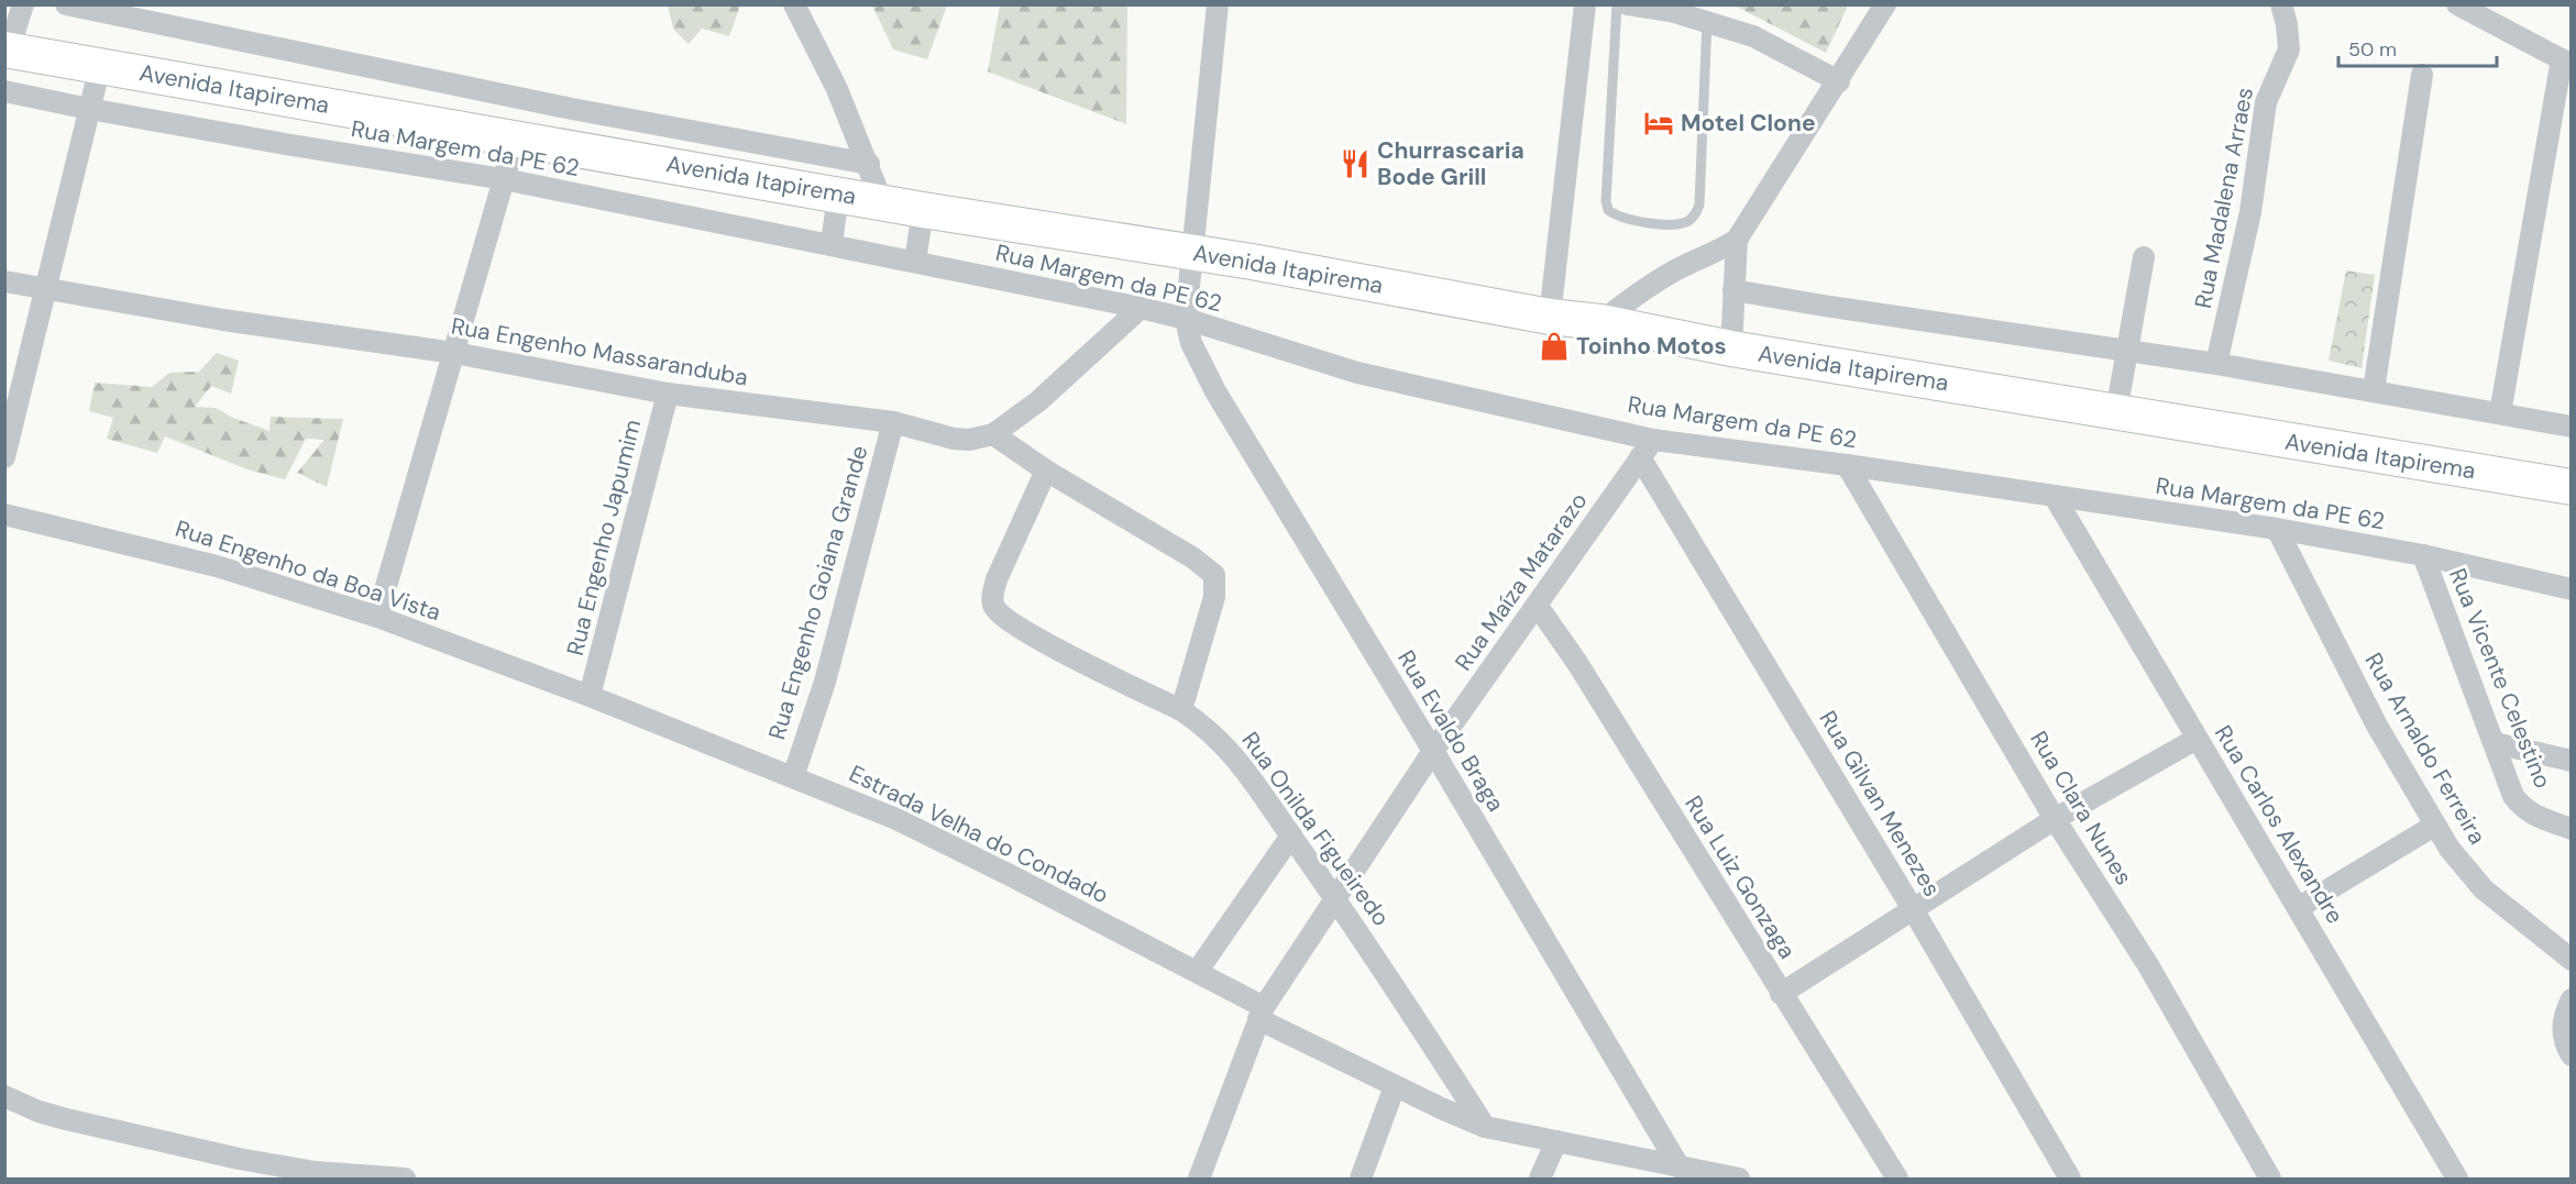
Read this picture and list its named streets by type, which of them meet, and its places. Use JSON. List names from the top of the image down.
{
  "streets": {
    "main road": ["Avenida Itapirema"],
    "street": [
      "Rua Margem da PE 62",
      "Rua Madalena Arraes",
      "Rua Engenho Massaranduba",
      "Rua Engenho Japumim",
      "Rua Engenho da Boa Vista",
      "Rua Maíza Matarazo",
      "Rua Engenho Goiana Grande",
      "Rua Vicente Celestino",
      "Rua Evaldo Braga",
      "Rua Arnaldo Ferreira",
      "Rua Gilvan Menezes",
      "Rua Clara Nunes",
      "Rua Carlos Alexandre",
      "Rua Onilda Figueiredo",
      "Estrada Velha do Condado",
      "Rua Luiz Gonzaga"
    ]
  },
  "crossings": [
    ["Rua Margem da PE 62", "Rua Engenho Massaranduba"],
    ["Rua Margem da PE 62", "Rua Maíza Matarazo"],
    ["Rua Margem da PE 62", "Rua Vicente Celestino"],
    ["Rua Margem da PE 62", "Rua Evaldo Braga"],
    ["Rua Margem da PE 62", "Rua Arnaldo Ferreira"],
    ["Rua Margem da PE 62", "Rua Clara Nunes"],
    ["Rua Margem da PE 62", "Rua Carlos Alexandre"],
    ["Rua Engenho Massaranduba", "Rua Engenho Japumim"],
    ["Rua Engenho Massaranduba", "Rua Engenho Goiana Grande"],
    ["Rua Engenho Japumim", "Rua Engenho da Boa Vista"],
    ["Rua Engenho Japumim", "Estrada Velha do Condado"],
    ["Rua Engenho da Boa Vista", "Estrada Velha do Condado"],
    ["Rua Maíza Matarazo", "Rua Evaldo Braga"],
    ["Rua Maíza Matarazo", "Rua Gilvan Menezes"],
    ["Rua Maíza Matarazo", "Rua Onilda Figueiredo"],
    ["Rua Maíza Matarazo", "Estrada Velha do Condado"],
    ["Rua Maíza Matarazo", "Rua Luiz Gonzaga"],
    ["Rua Engenho Goiana Grande", "Estrada Velha do Condado"],
    ["Rua Evaldo Braga", "Estrada Velha do Condado"],
    ["Rua Onilda Figueiredo", "Estrada Velha do Condado"]
  ],
  "places": {
    "hotel": ["Motel Clone"],
    "restaurant": ["Churrascaria Bode Grill"],
    "shop": ["Toinho Motos"]
  },
  "scale_bar": "50 m"
}
